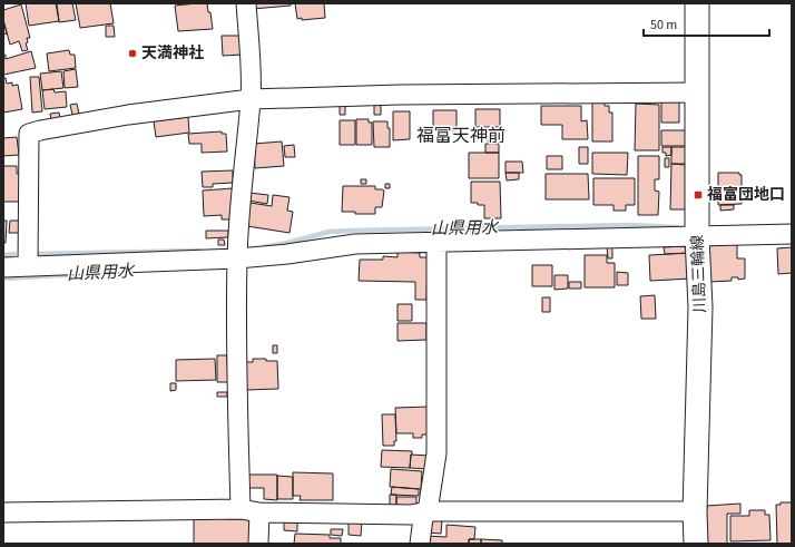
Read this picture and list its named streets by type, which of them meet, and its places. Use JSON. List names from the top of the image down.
{
  "streets": {
    "main road": ["川島三輪線"]
  },
  "districts": ["福富天神前"],
  "water": ["山県用水"],
  "places": {
    "other": ["天満神社"],
    "transit": ["福富団地口"]
  },
  "scale_bar": "50 m"
}
